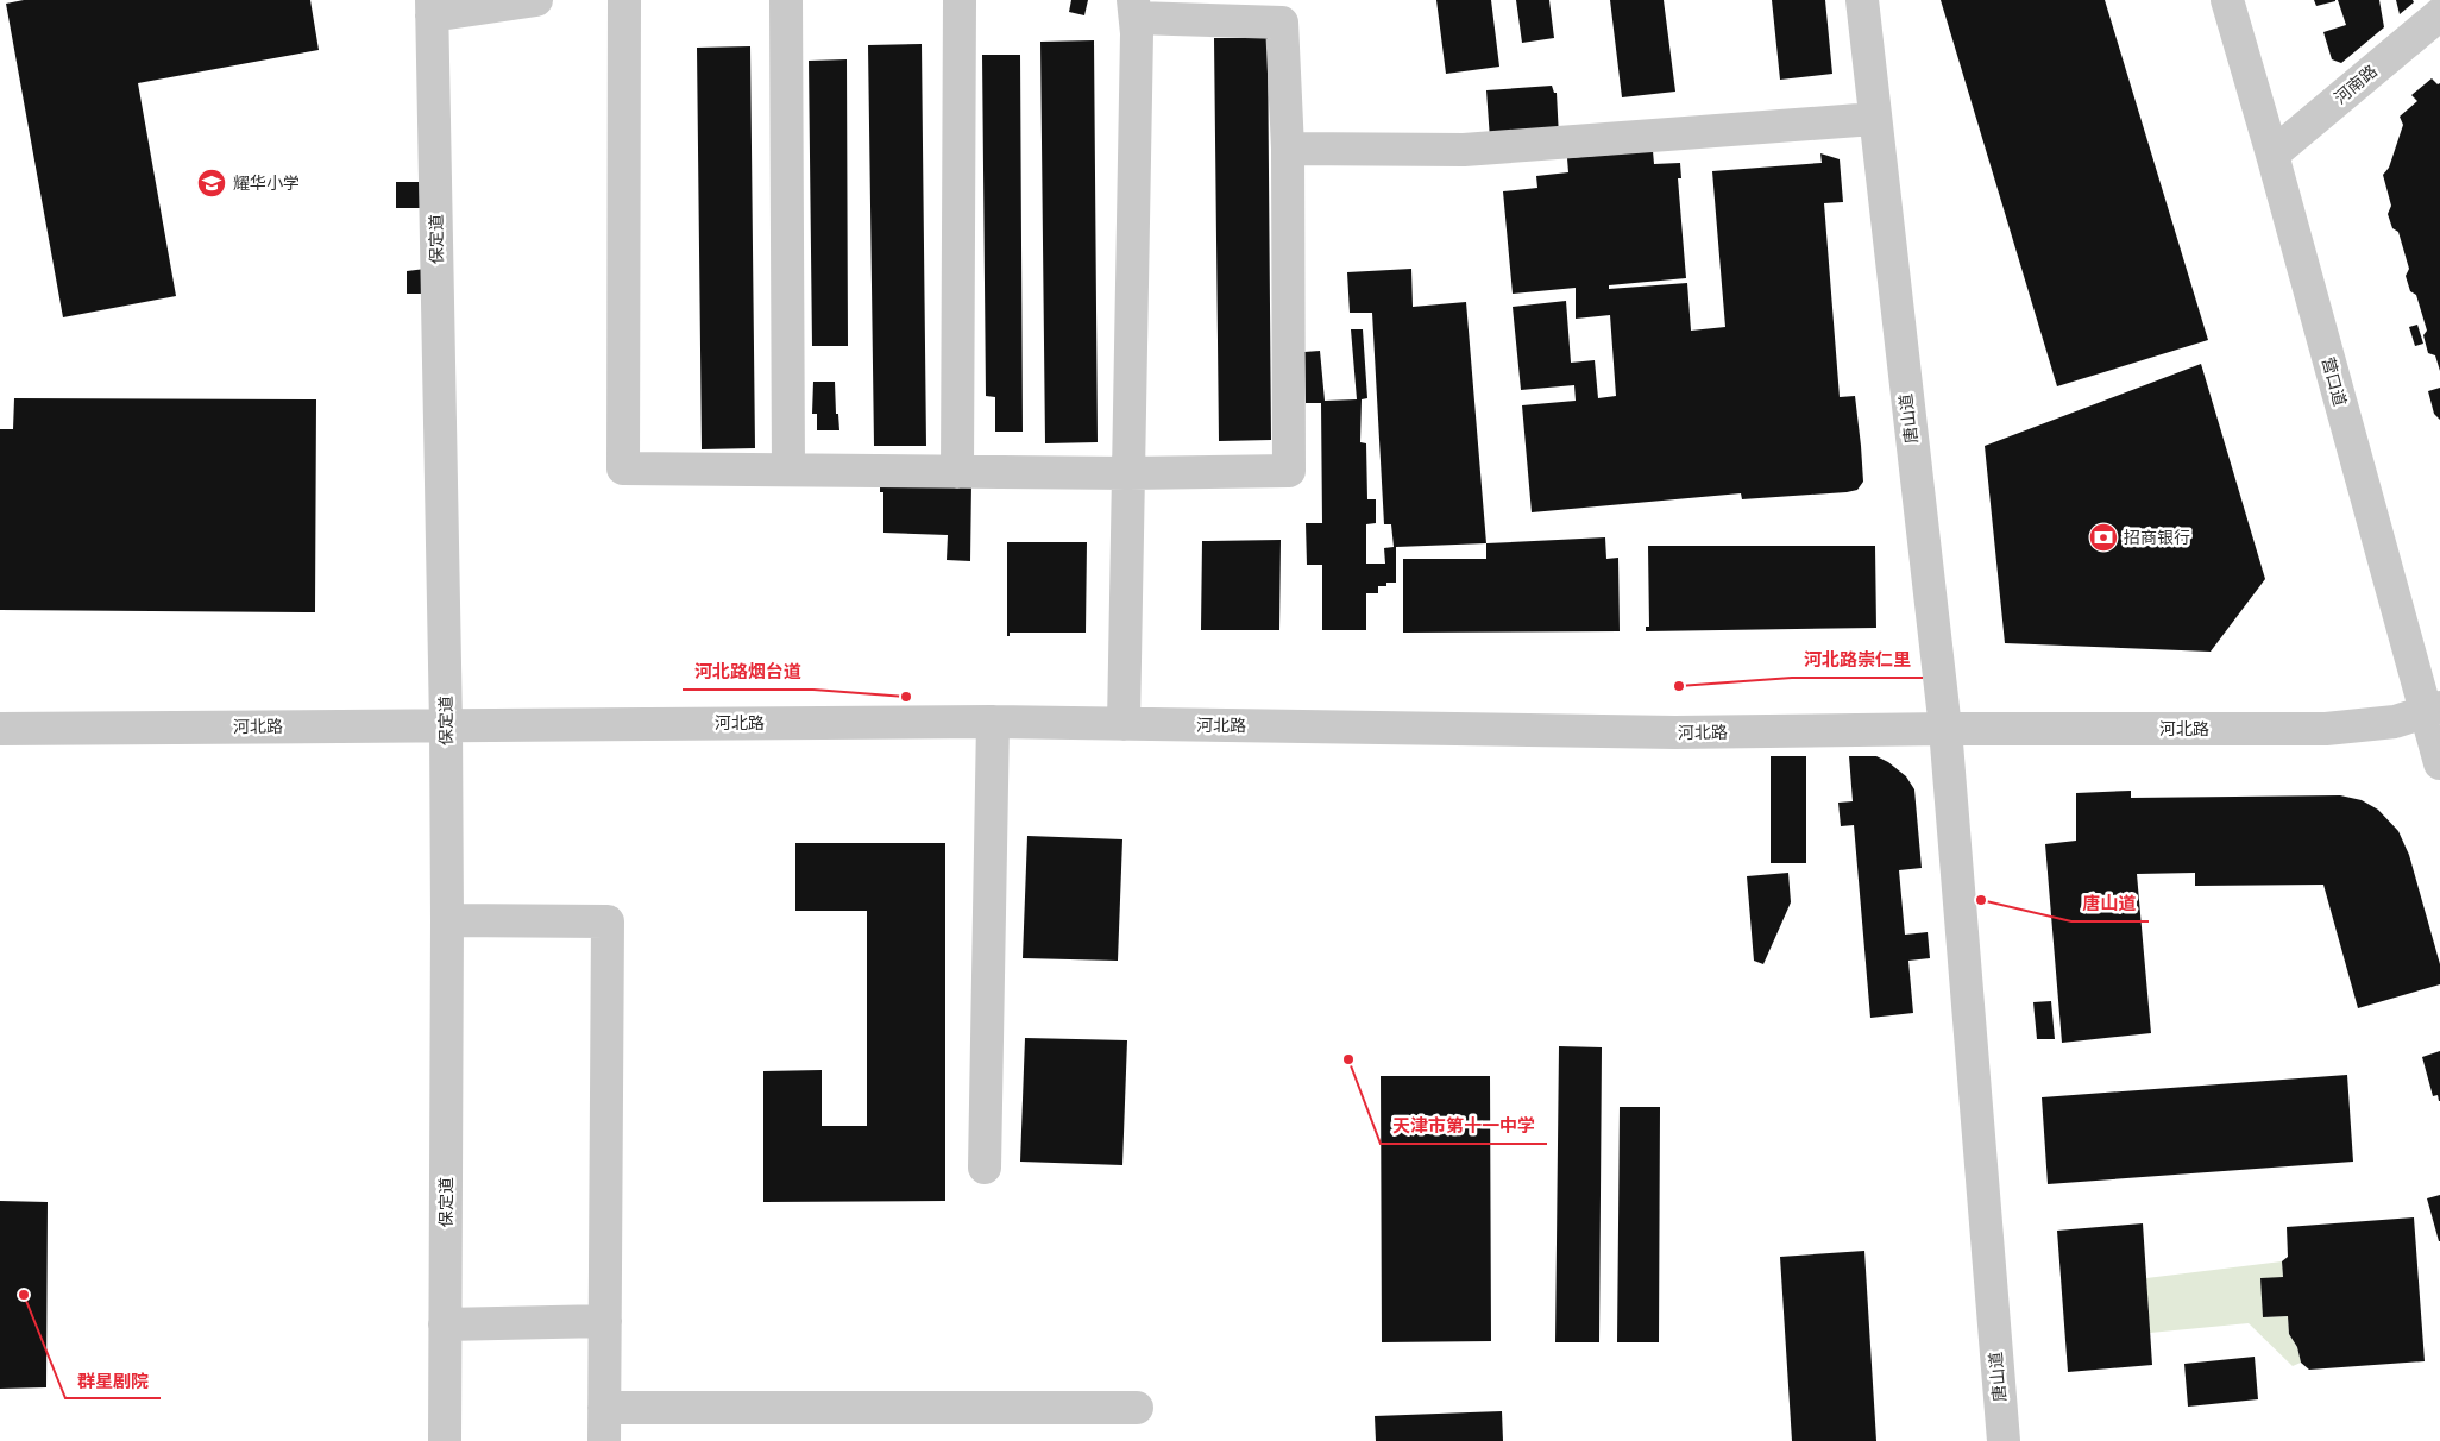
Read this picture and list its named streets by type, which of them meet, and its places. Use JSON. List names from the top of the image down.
{
  "streets": {
    "street": [
      "河南路",
      "保定道",
      "营口道",
      "唐山道",
      "河北路"
    ]
  },
  "crossings": [
    ["河南路", "营口道"],
    ["保定道", "河北路"],
    ["营口道", "河北路"],
    ["唐山道", "河北路"]
  ],
  "places": {
    "school or university": ["耀华小学"],
    "bank": ["招商银行"],
    "other": [
      "河北路崇仁里",
      "河北路烟台道",
      "唐山道",
      "天津市第十一中学",
      "群星剧院"
    ]
  }
}
